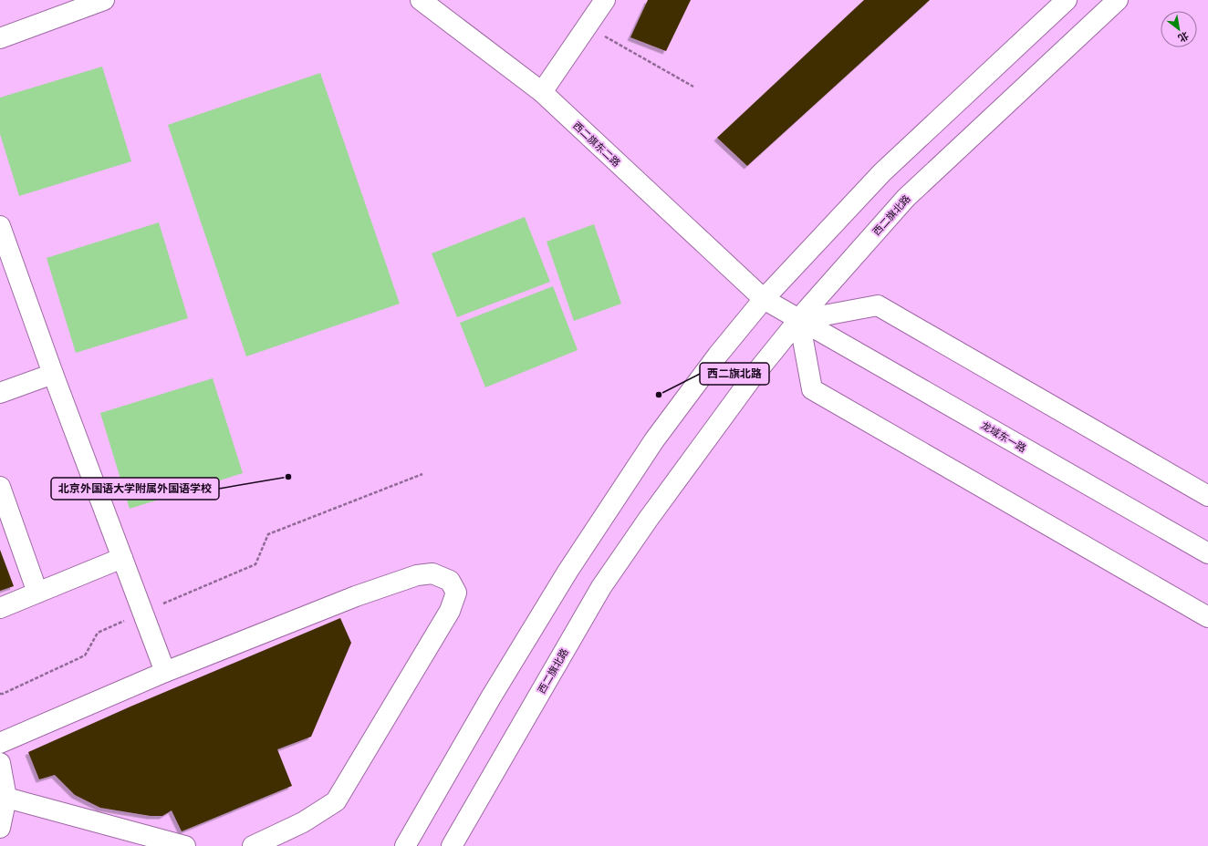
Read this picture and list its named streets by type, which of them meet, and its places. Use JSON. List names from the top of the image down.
{
  "streets": {
    "street": ["西二旗东二路", "西二旗北路", "龙域东一路"]
  },
  "crossings": [
    ["西二旗东二路", "西二旗北路"],
    ["西二旗东二路", "龙域东一路"],
    ["西二旗北路", "龙域东一路"]
  ],
  "places": ["西二旗北路", "北京外国语大学附属外国语学校"],
  "north": "bottom right"
}
